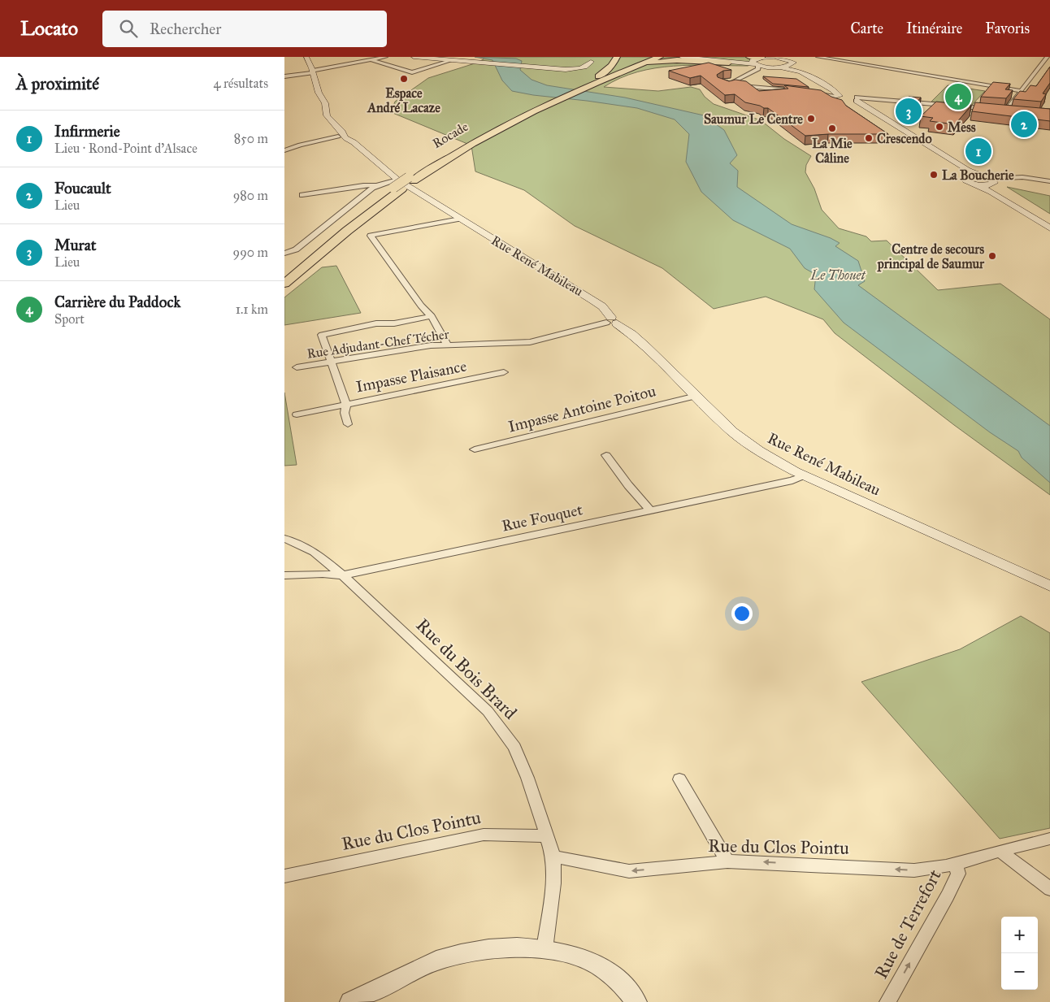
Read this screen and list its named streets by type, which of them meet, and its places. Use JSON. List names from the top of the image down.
{
  "streets": {
    "main road": ["Rue René Mabileau"],
    "street": [
      "Rue Adjudant-Chef Técher",
      "Impasse Plaisance",
      "Impasse Antoine Poitou",
      "Rue Fouquet",
      "Rue du Bois Brard",
      "Rue du Clos Pointu",
      "Rue de Terrefort"
    ]
  },
  "crossings": [
    ["Rue René Mabileau", "Rue Adjudant-Chef Técher"],
    ["Rue René Mabileau", "Impasse Antoine Poitou"],
    ["Rue René Mabileau", "Rue Fouquet"],
    ["Rue Adjudant-Chef Técher", "Impasse Plaisance"],
    ["Rue Fouquet", "Rue du Bois Brard"],
    ["Rue du Bois Brard", "Rue du Clos Pointu"],
    ["Rue du Clos Pointu", "Rue de Terrefort"]
  ],
  "one_way": ["Rue du Clos Pointu", "Rue de Terrefort"],
  "water": ["Le Thouet"],
  "places": [
    "Espace André Lacaze",
    "Saumur Le Centre",
    "Mess",
    "La Mie Câline",
    "Crescendo",
    "La Boucherie",
    "Centre de secours principal de Saumur"
  ],
  "page": {
    "header": "Locato",
    "search": "Rechercher",
    "nav": ["Carte", "Itinéraire", "Favoris"],
    "heading": ["À proximité", "4 résultats"],
    "pins": [
      "4",
      "3",
      "2",
      "1"
    ],
    "list": [
      {
        "mark": "1",
        "name": "Infirmerie",
        "note": "Lieu · Rond-Point d'Alsace",
        "value": "850 m"
      },
      {
        "mark": "2",
        "name": "Foucault",
        "note": "Lieu",
        "value": "980 m"
      },
      {
        "mark": "3",
        "name": "Murat",
        "note": "Lieu",
        "value": "990 m"
      },
      {
        "mark": "4",
        "name": "Carrière du Paddock",
        "note": "Sport",
        "value": "1.1 km"
      }
    ],
    "map_buttons": ["+", "−"]
  }
}
